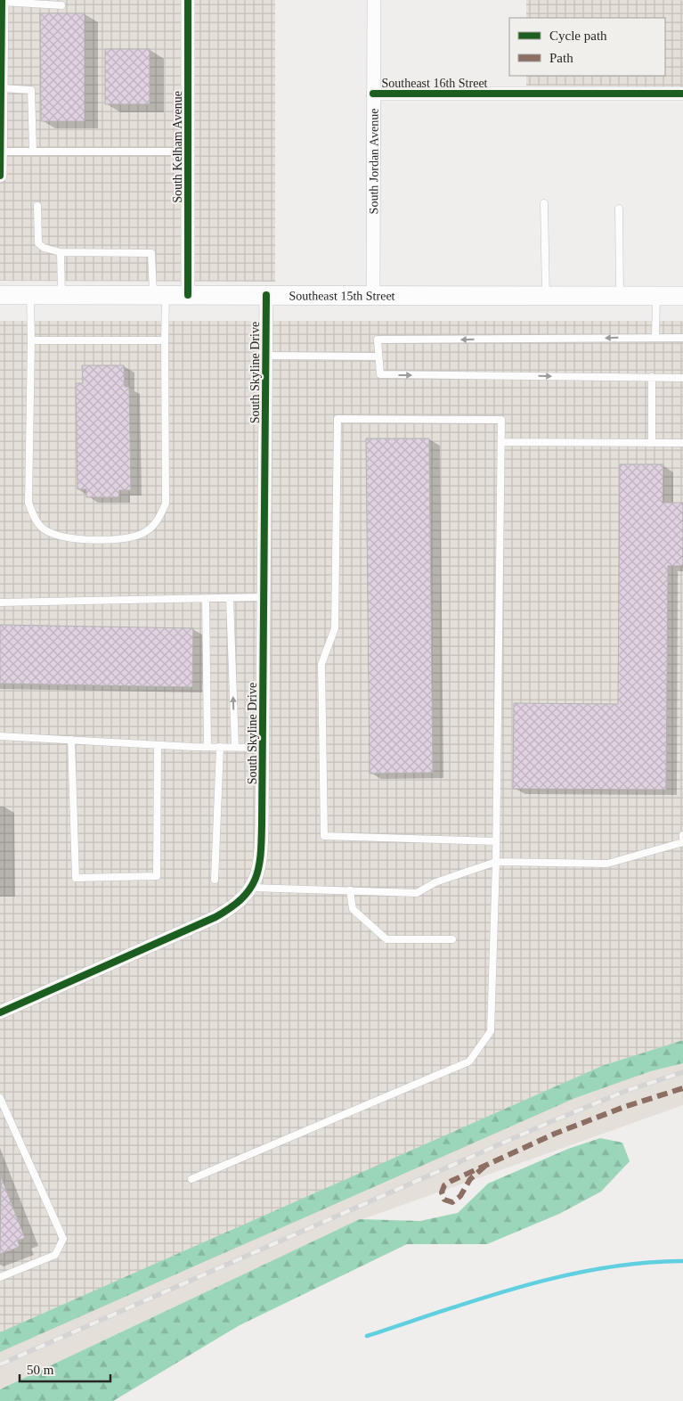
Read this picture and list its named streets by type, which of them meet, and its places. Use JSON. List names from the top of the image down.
{
  "streets": {
    "main road": ["Southeast 15th Street"],
    "street": [
      "Southeast 16th Street",
      "South Kelham Avenue",
      "South Jordan Avenue",
      "South Skyline Drive"
    ]
  },
  "crossings": [
    ["Southeast 16th Street", "South Jordan Avenue"],
    ["South Kelham Avenue", "Southeast 15th Street"],
    ["South Jordan Avenue", "Southeast 15th Street"],
    ["Southeast 15th Street", "South Skyline Drive"]
  ],
  "legend": ["Cycle path", "Path"],
  "scale_bar": "50 m"
}
